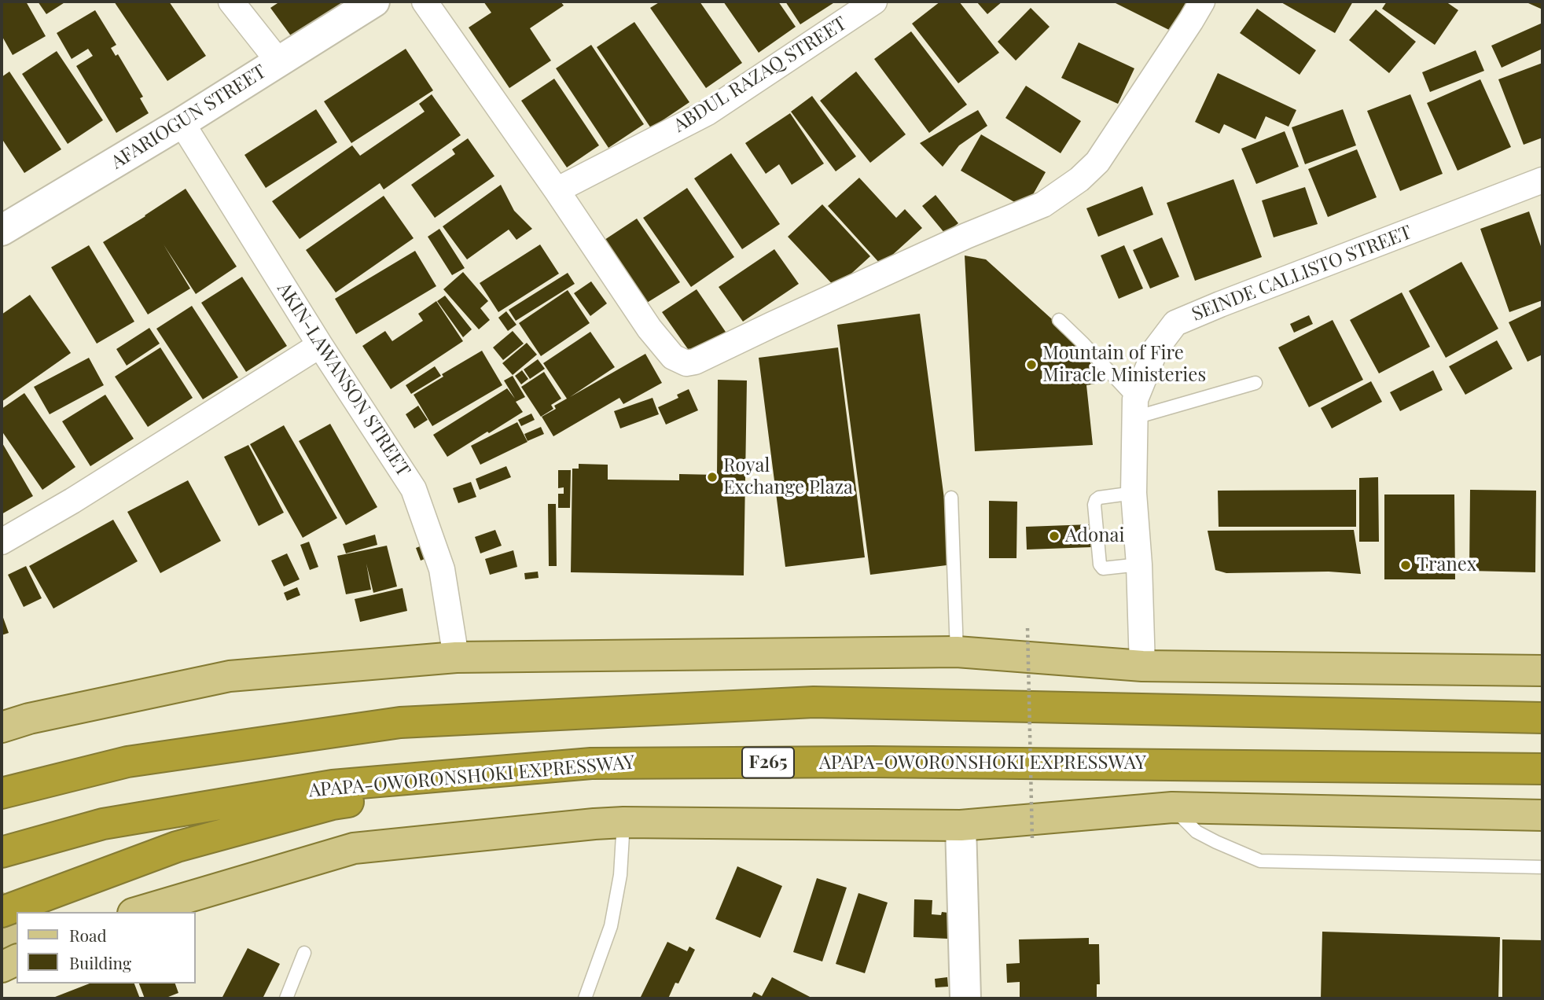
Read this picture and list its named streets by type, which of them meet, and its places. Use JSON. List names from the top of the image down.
{
  "streets": {
    "highway": ["F265", "APAPA-OWORONSHOKI EXPRESSWAY"],
    "street": [
      "ABDUL RAZAQ STREET",
      "AFARIOGUN STREET",
      "SEINDE CALLISTO STREET",
      "AKIN-LAWANSON STREET"
    ]
  },
  "crossings": [
    ["AFARIOGUN STREET", "AKIN-LAWANSON STREET"]
  ],
  "places": [
    "Mountain of Fire Miracle Ministeries",
    "Royal Exchange Plaza",
    "Adonai",
    "Tranex"
  ],
  "legend": ["Road", "Building"]
}
